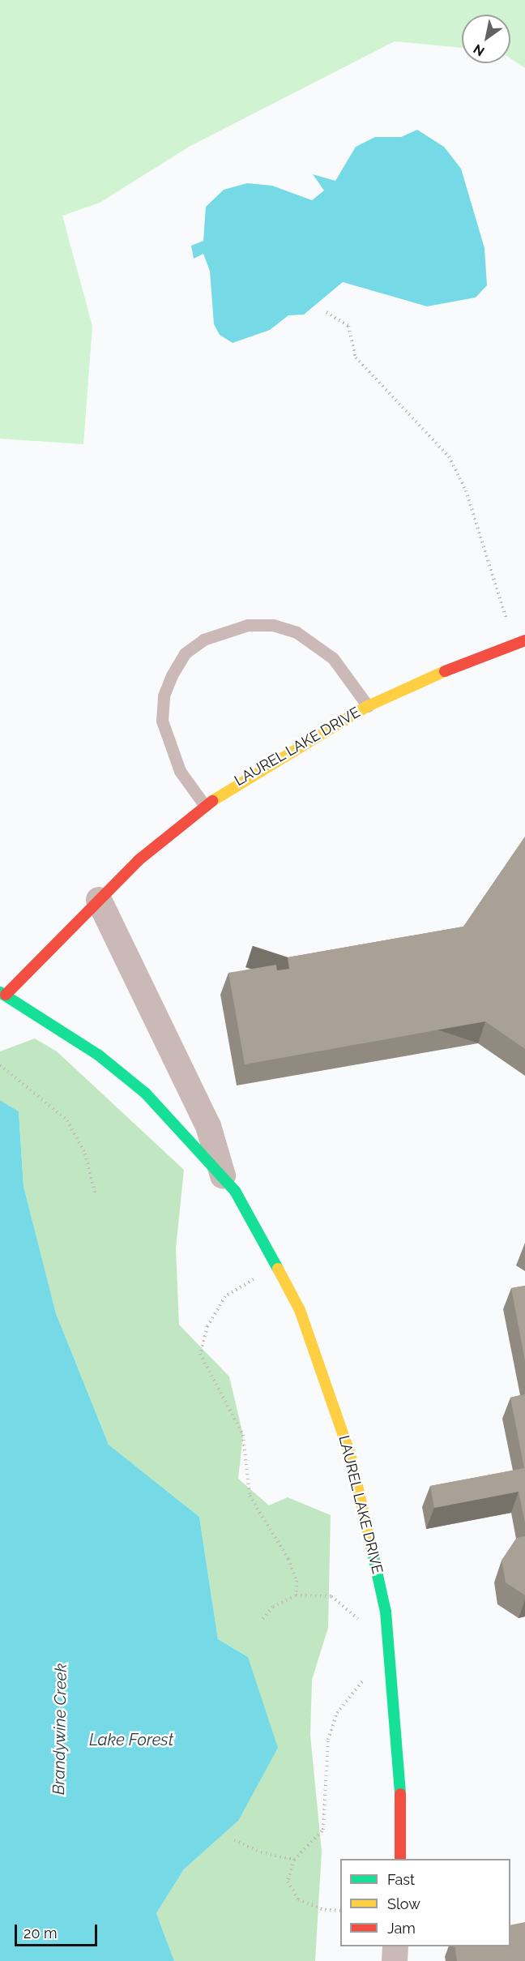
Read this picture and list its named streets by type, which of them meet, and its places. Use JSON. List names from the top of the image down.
{
  "streets": {
    "street": ["LAUREL LAKE DRIVE"]
  },
  "water": ["Brandywine Creek", "Lake Forest"],
  "legend": ["Fast", "Slow", "Jam"],
  "scale_bar": "20 m",
  "north": "bottom left"
}
